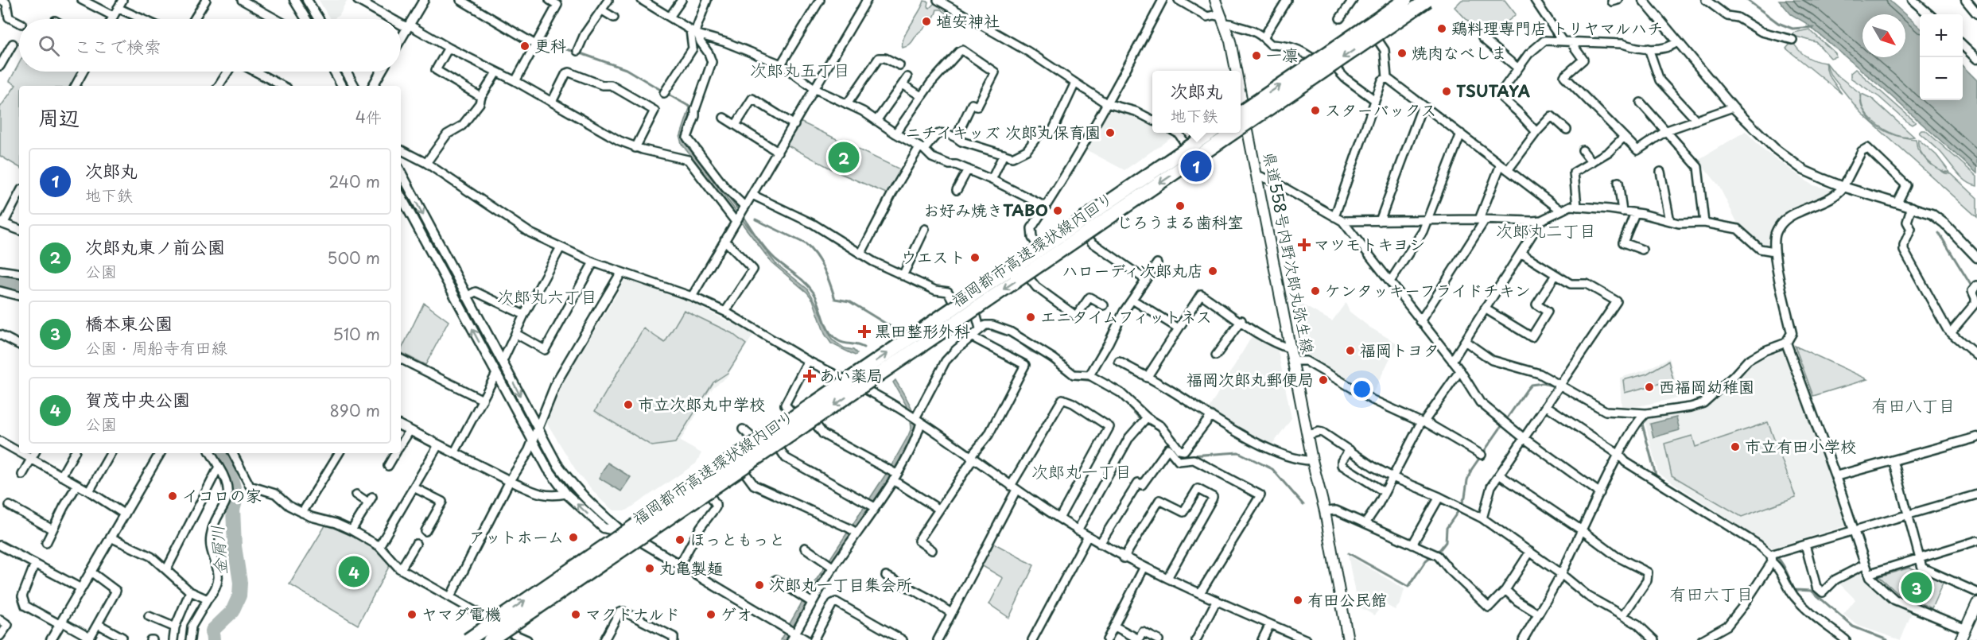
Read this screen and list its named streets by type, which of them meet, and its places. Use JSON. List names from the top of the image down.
{
  "streets": {
    "highway": ["福岡都市高速環状線内回り"],
    "main road": ["県道558号内野次郎丸弥生線"]
  },
  "districts": [
    "次郎丸五丁目",
    "次郎丸二丁目",
    "次郎丸六丁目",
    "有田八丁目",
    "次郎丸一丁目",
    "有田六丁目"
  ],
  "water": ["金屑川"],
  "places": {
    "other": [
      "埴安神社",
      "鶏料理専門店 トリヤマルハチ",
      "更科",
      "焼肉なべしま",
      "一凛",
      "TSUTAYA",
      "スターバックス",
      "ニチイキッズ 次郎丸保育園",
      "じろうまる歯科室",
      "お好み焼きTABO",
      "ウエスト",
      "ハローディ次郎丸店",
      "ケンタッキーフライドチキン",
      "エニタイムフィットネス",
      "福岡トヨタ",
      "福岡次郎丸郵便局",
      "西福岡幼稚園",
      "市立次郎丸中学校",
      "市立有田小学校",
      "イコロの家",
      "アットホーム",
      "ほっともっと",
      "丸亀製麺",
      "次郎丸一丁目集会所",
      "有田公民館",
      "ヤマダ電機",
      "マクドナルド",
      "ゲオ"
    ],
    "health": ["マツモトキヨシ", "黒田整形外科", "あい薬局"]
  },
  "north": "bottom right",
  "page": {
    "map_buttons": ["+", "−"],
    "search": "ここで検索",
    "popup": ["次郎丸", "地下鉄"],
    "heading": ["周辺", "4件"],
    "pins": [
      "2",
      "1",
      "4",
      "3"
    ],
    "list": [
      {
        "mark": "1",
        "name": "次郎丸",
        "note": "地下鉄",
        "value": "240 m"
      },
      {
        "mark": "2",
        "name": "次郎丸東ノ前公園",
        "note": "公園",
        "value": "500 m"
      },
      {
        "mark": "3",
        "name": "橋本東公園",
        "note": "公園 · 周船寺有田線",
        "value": "510 m"
      },
      {
        "mark": "4",
        "name": "賀茂中央公園",
        "note": "公園",
        "value": "890 m"
      }
    ]
  }
}
